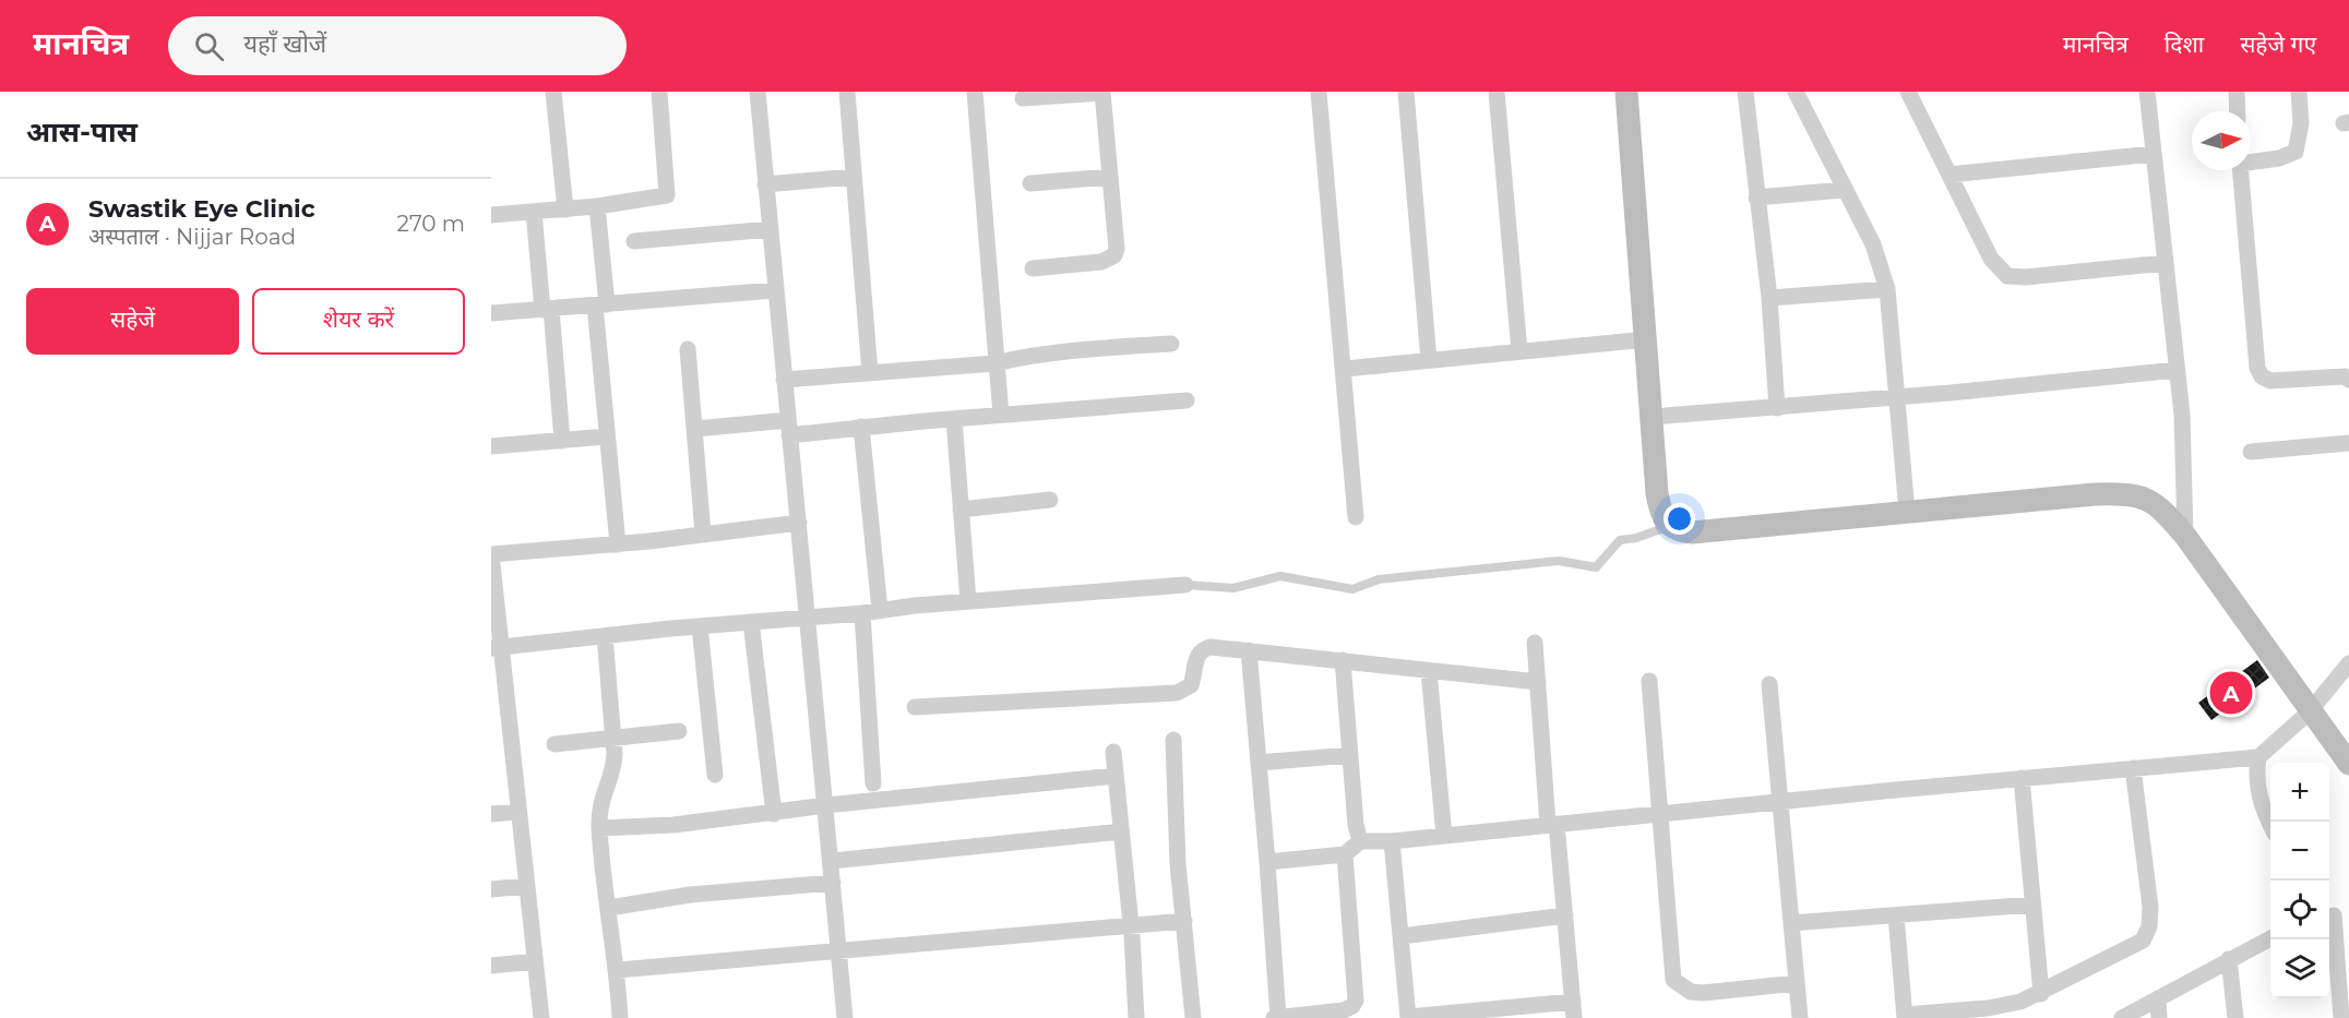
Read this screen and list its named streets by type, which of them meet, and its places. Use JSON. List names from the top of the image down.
{
  "north": "right",
  "page": {
    "header": "मानचित्र",
    "search": "यहाँ खोजें",
    "nav": ["मानचित्र", "दिशा", "सहेजे गए"],
    "heading": "आस-पास",
    "list": [
      {
        "mark": "A",
        "name": "Swastik Eye Clinic",
        "note": "अस्पताल · Nijjar Road",
        "value": "270 m"
      }
    ],
    "buttons": ["सहेजें", "शेयर करें"],
    "pins": "A",
    "map_buttons": ["+", "−"]
  }
}
